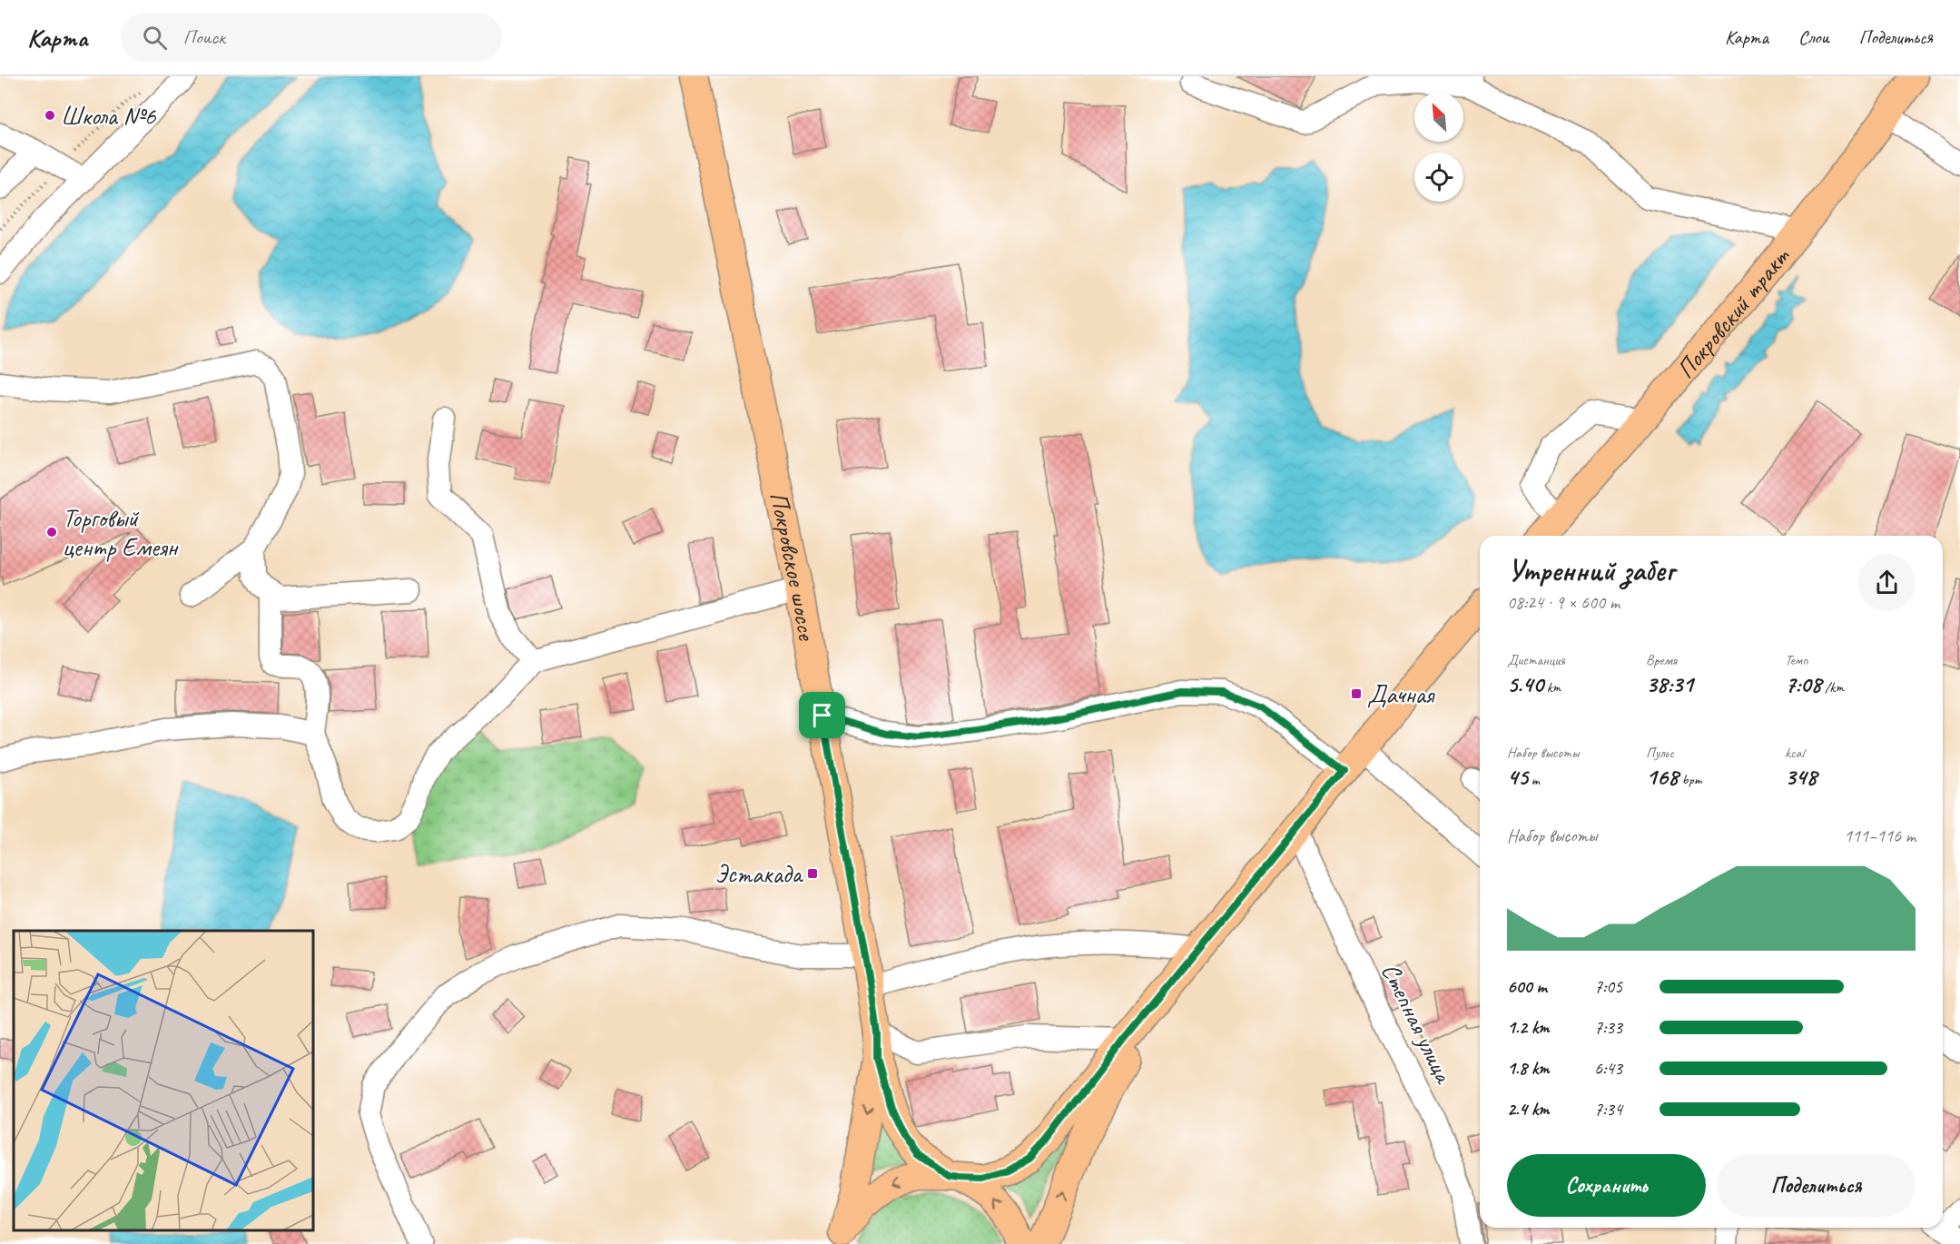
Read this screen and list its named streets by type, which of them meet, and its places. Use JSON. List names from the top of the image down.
{
  "streets": {
    "main road": ["Покровский тракт", "Покровское шоссе"],
    "street": ["Степная улица"]
  },
  "places": {
    "other": ["Школа №6", "Торговый центр Емеян"],
    "transit": ["Дачная", "Эстакада"]
  },
  "north": "top left",
  "page": {
    "header": "Карта",
    "search": "Поиск",
    "nav": ["Карта", "Слои", "Поделиться"],
    "heading": ["Утренний забег", "08:24 · 9 × 600 m"],
    "stats": [
      ["Дистанция", "5.40 km"],
      ["Время", "38:31"],
      ["Темп", "7:08 /km"],
      ["Набор высоты", "45 m"],
      ["Пульс", "168 bpm"],
      ["kcal", "348"]
    ],
    "chart": ["Набор высоты", "111–116 m"],
    "list": [
      {
        "name": "600 m",
        "note": "7:05"
      },
      {
        "name": "1.2 km",
        "note": "7:33"
      },
      {
        "name": "1.8 km",
        "note": "6:43"
      },
      {
        "name": "2.4 km",
        "note": "7:34"
      }
    ],
    "buttons": ["Сохранить", "Поделиться"]
  }
}
